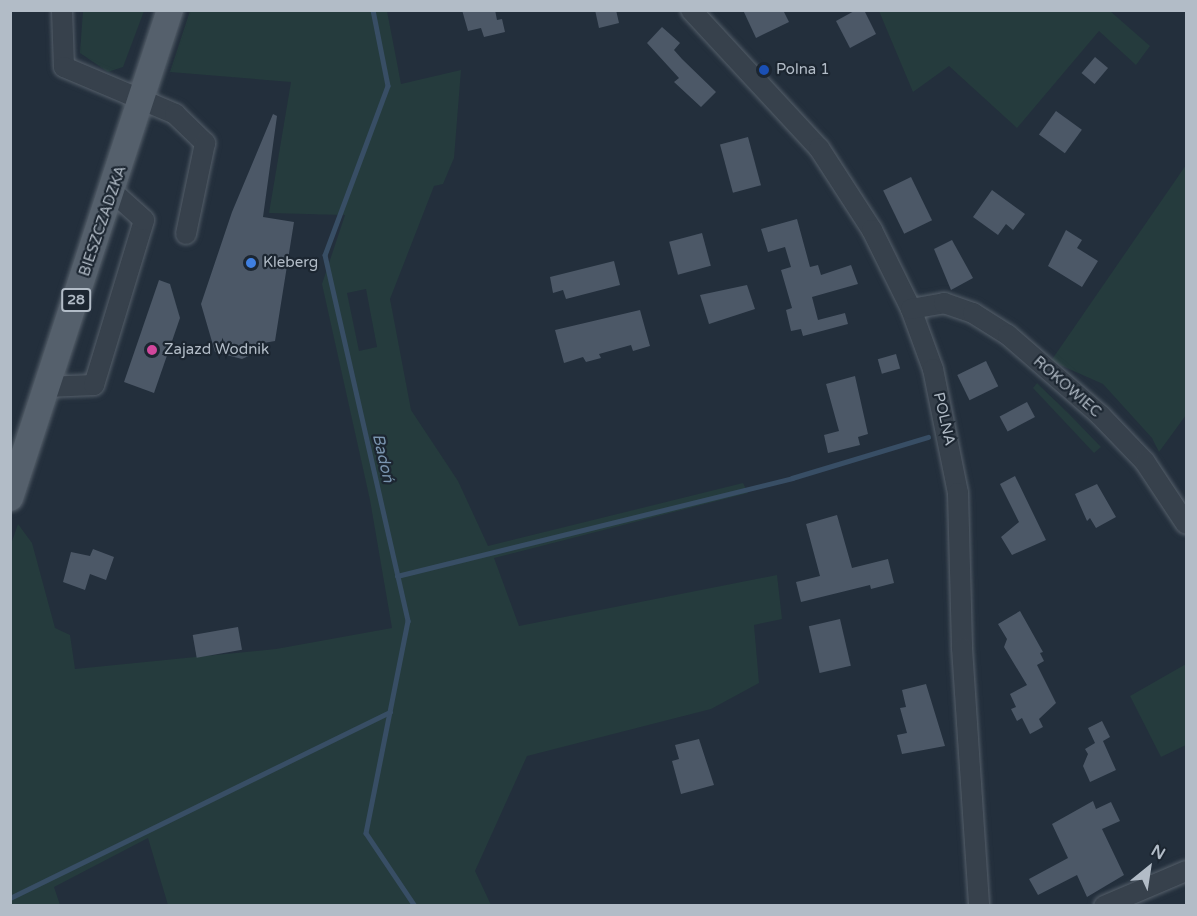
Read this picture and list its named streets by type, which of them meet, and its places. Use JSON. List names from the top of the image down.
{
  "streets": {
    "main road": ["BIESZCZADZKA", "28"],
    "street": ["ROKOWIEC", "POLNA"]
  },
  "crossings": [
    ["ROKOWIEC", "POLNA"]
  ],
  "water": ["Badoń"],
  "places": ["Polna 1", "Kleberg", "Zajazd Wodnik"],
  "north": "top right"
}
